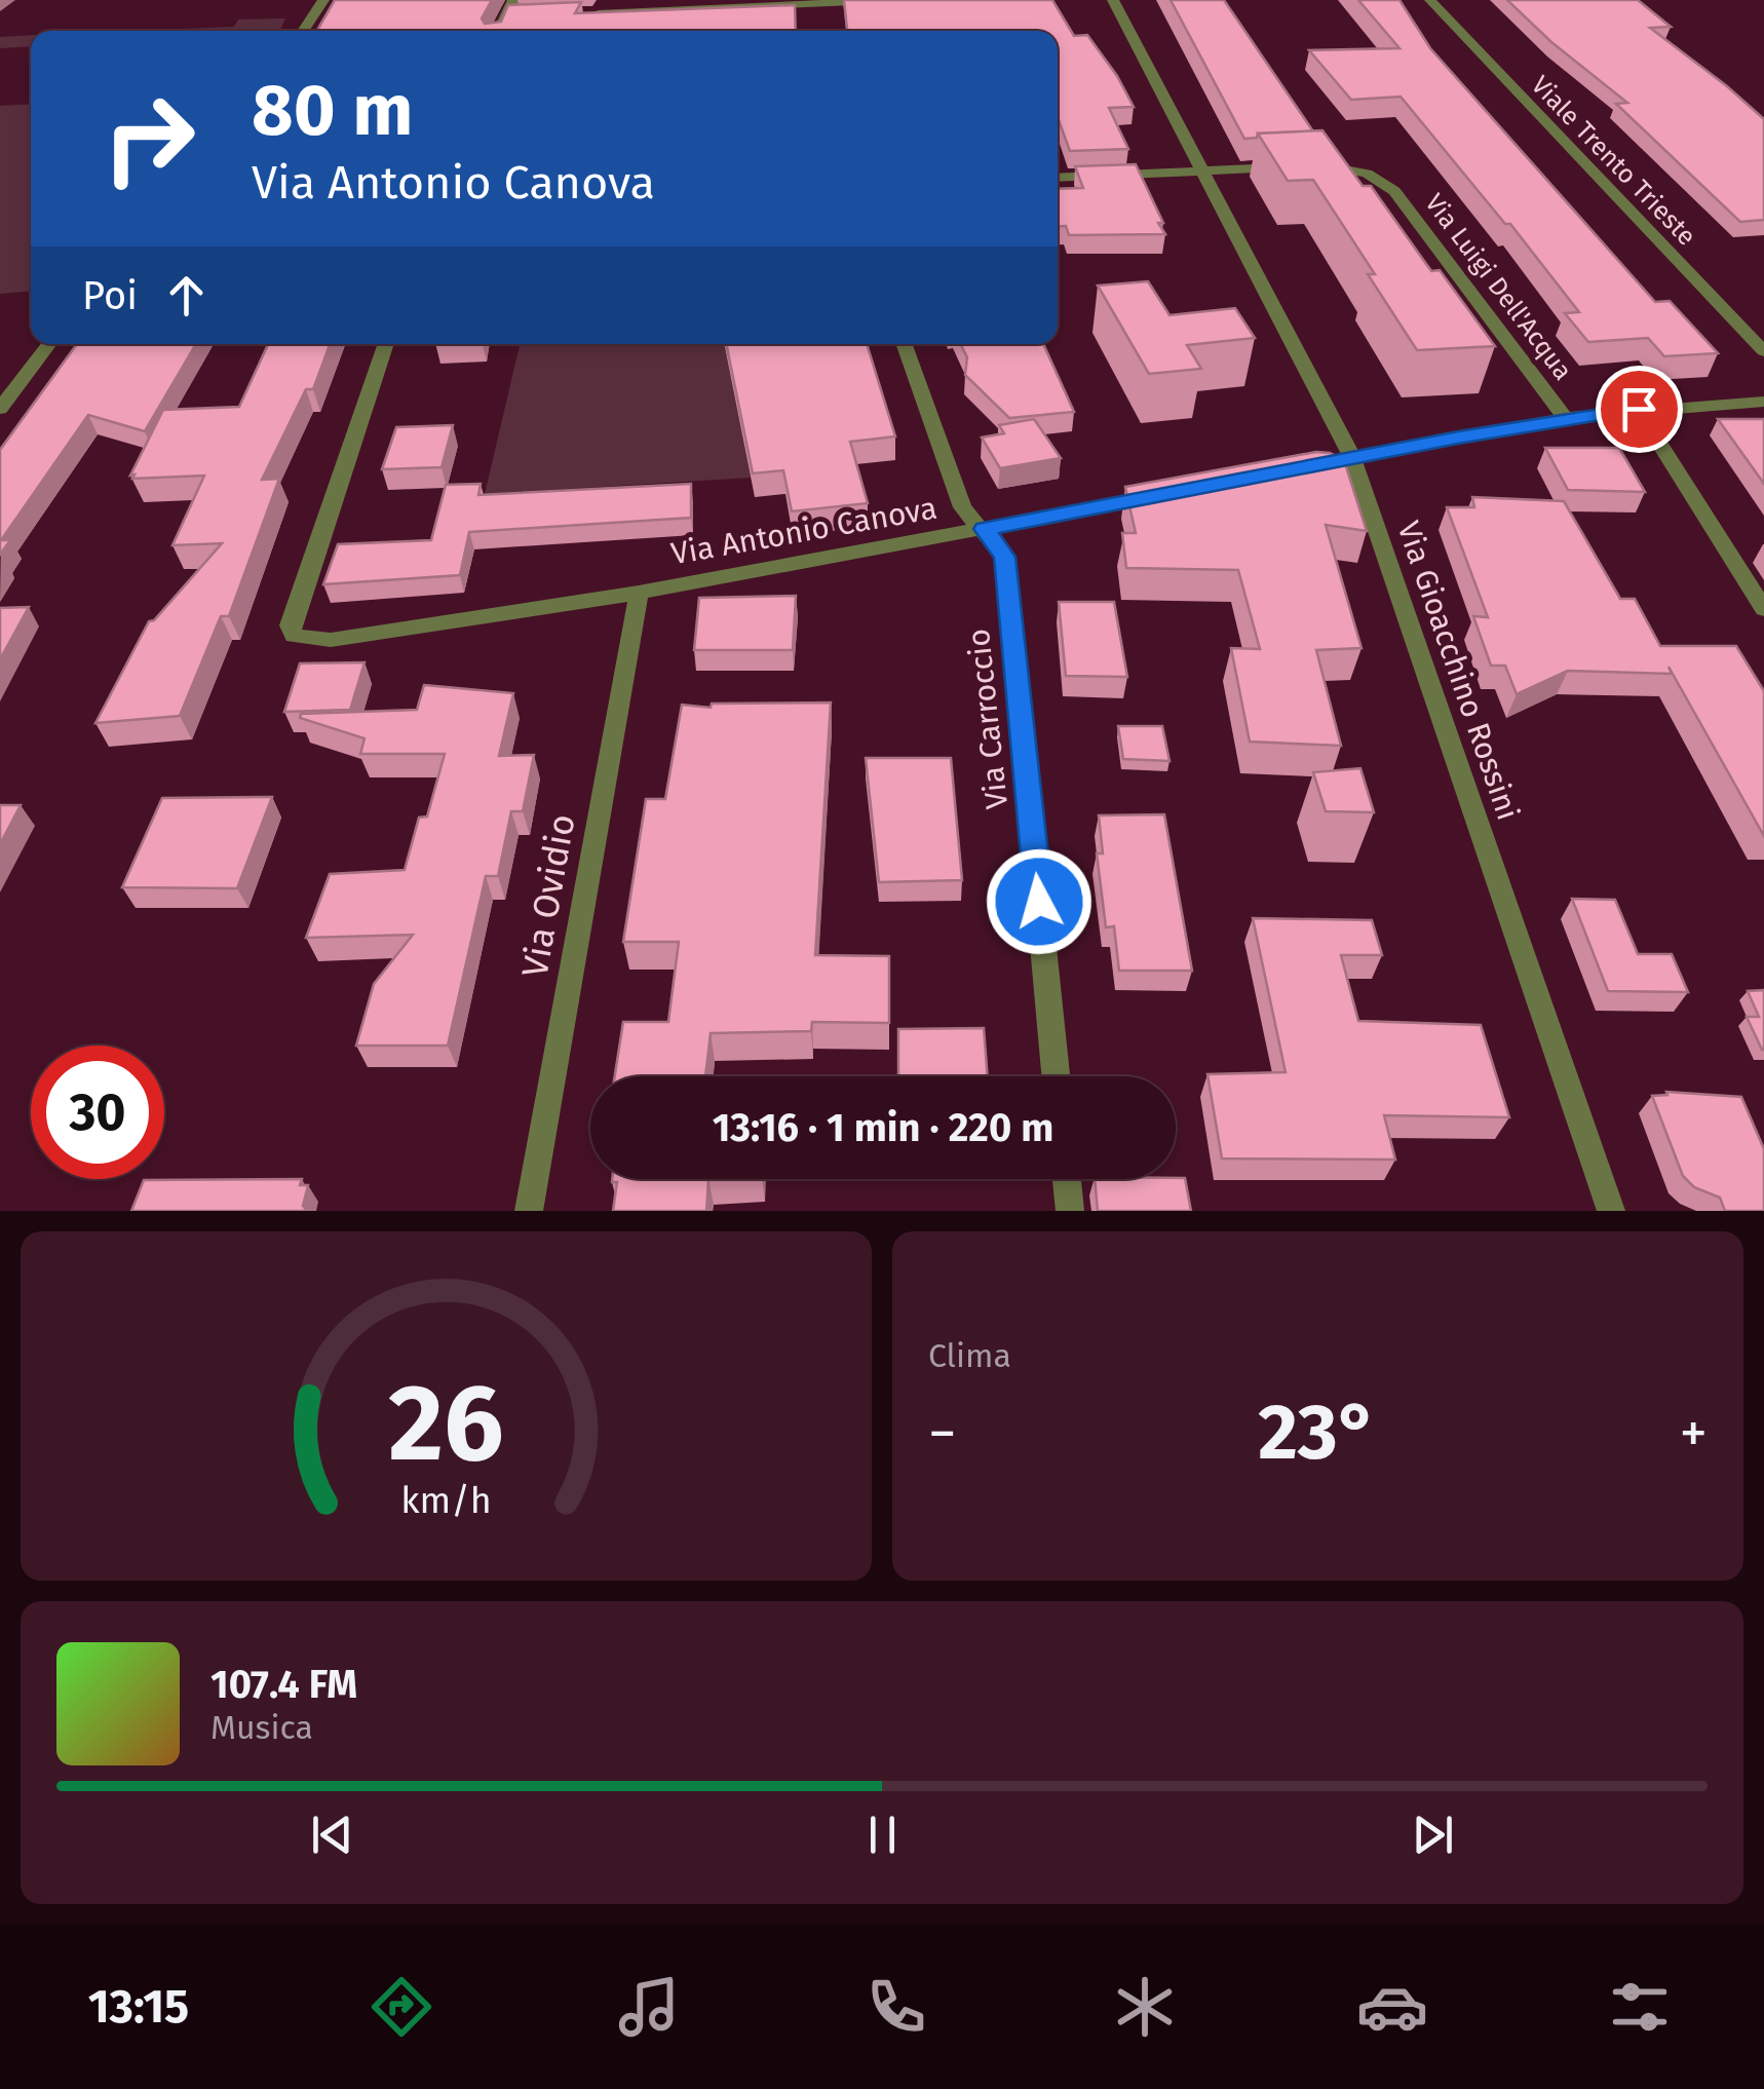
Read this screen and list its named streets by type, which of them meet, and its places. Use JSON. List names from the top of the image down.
{
  "streets": {
    "street": [
      "Viale Trento Trieste",
      "Via Luigi Dell'Acqua",
      "Via Antonio Canova",
      "Via Gioacchino Rossini",
      "Via Carroccio",
      "Via Ovidio"
    ]
  },
  "crossings": [
    ["Via Antonio Canova", "Via Carroccio"],
    ["Via Antonio Canova", "Via Ovidio"]
  ],
  "page": {
    "turn": ["80 m", "Via Antonio Canova"],
    "then": "Poi",
    "limit": "30",
    "trip": "13:16 · 1 min · 220 m",
    "tile": "Clima",
    "heat": ["−", "23°", "+"],
    "song": ["107.4 FM", "Musica"],
    "tabs": "13:15",
    "gauge": ["26", "km/h"]
  }
}
